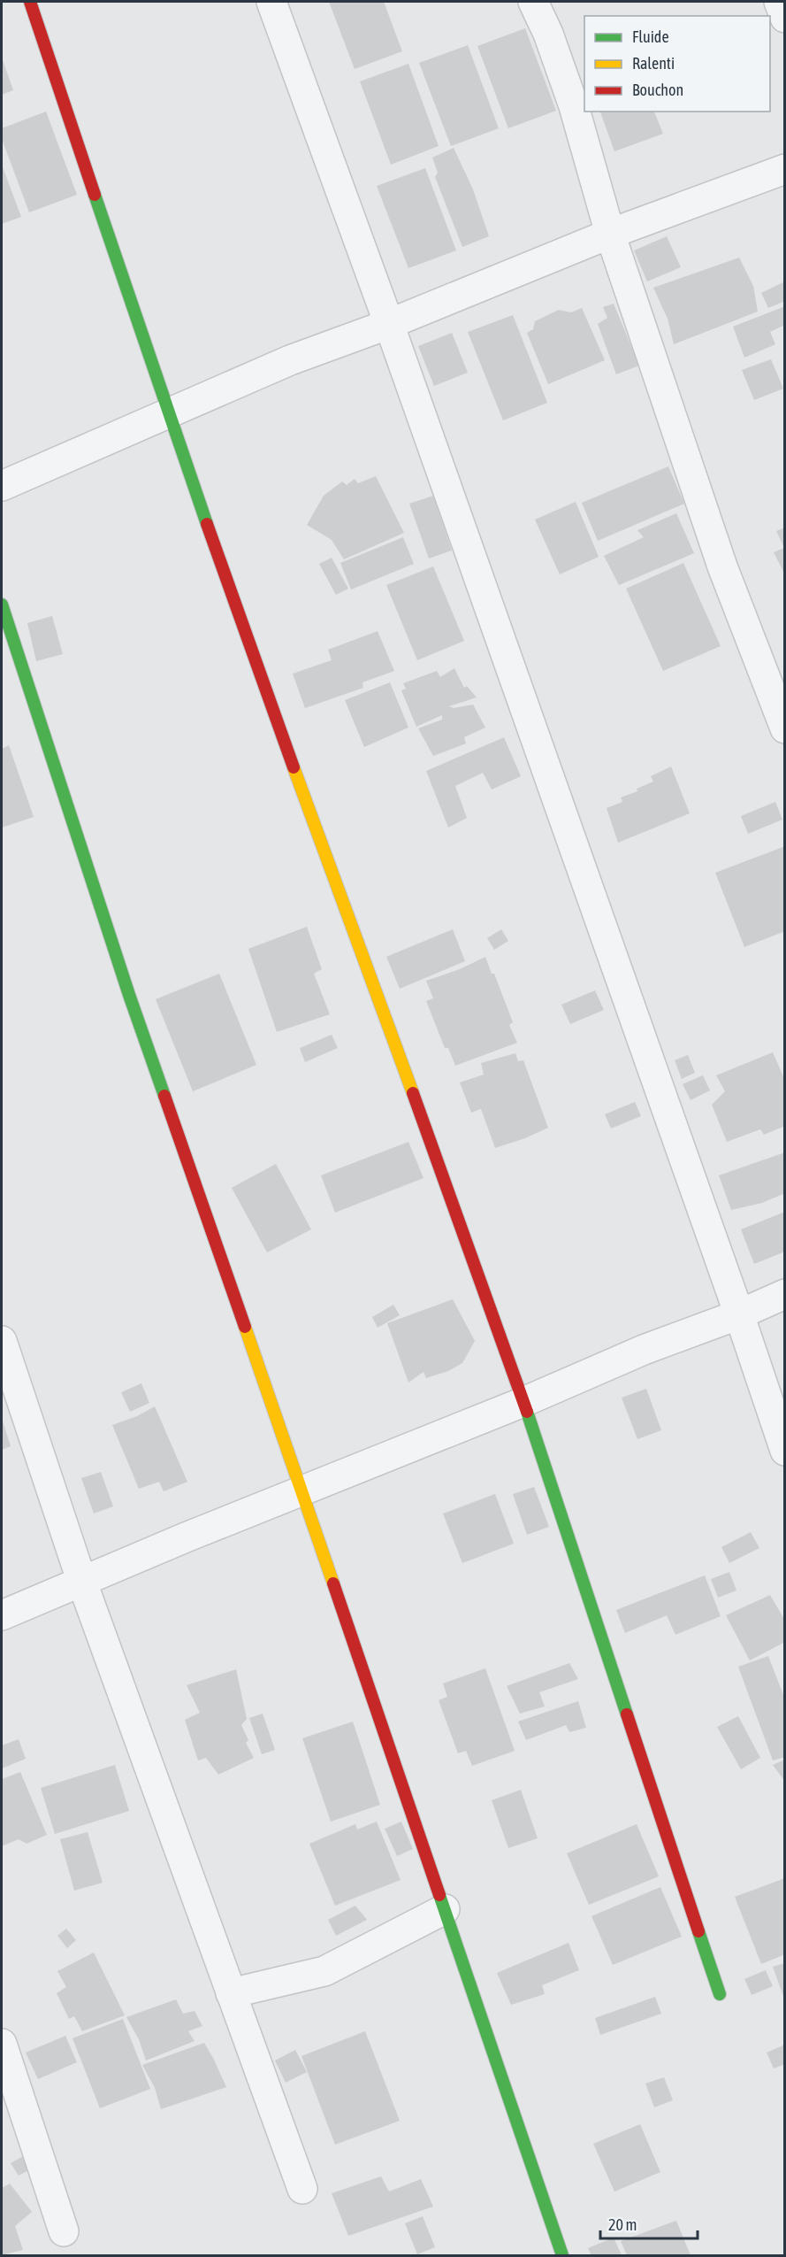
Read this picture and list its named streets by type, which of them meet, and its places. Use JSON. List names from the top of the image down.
{
  "legend": ["Fluide", "Ralenti", "Bouchon"],
  "scale_bar": "20 m"
}
